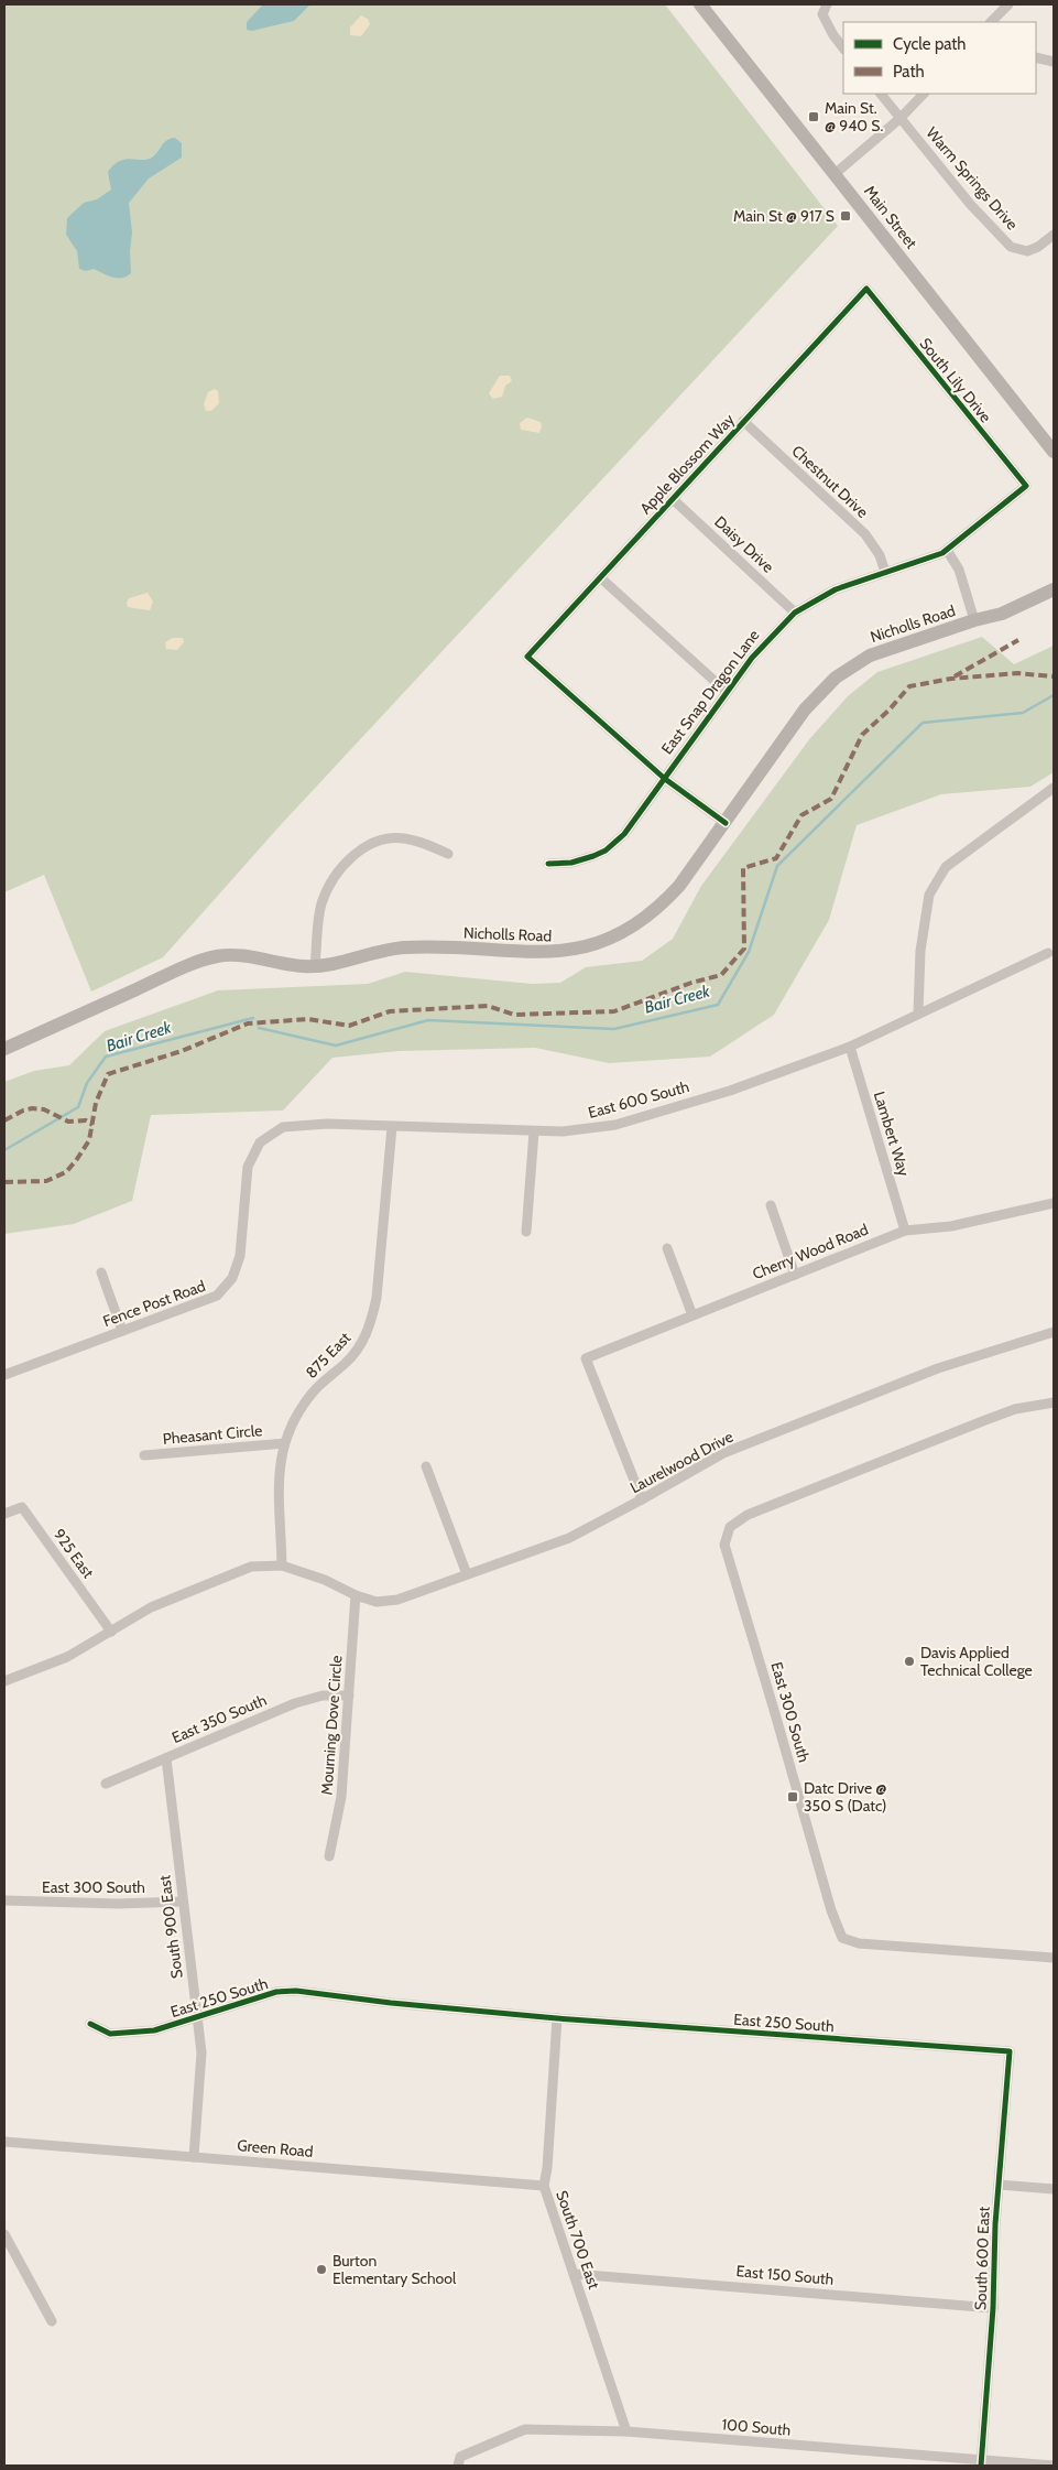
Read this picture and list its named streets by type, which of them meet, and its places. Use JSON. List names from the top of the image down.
{
  "streets": {
    "street": [
      "Warm Springs Drive",
      "Main Street",
      "South Lily Drive",
      "Apple Blossom Way",
      "Chestnut Drive",
      "Daisy Drive",
      "Nicholls Road",
      "East Snap Dragon Lane",
      "East 600 South",
      "Lambert Way",
      "Cherry Wood Road",
      "Fence Post Road",
      "875 East",
      "Pheasant Circle",
      "Laurelwood Drive",
      "925 East",
      "East 300 South",
      "East 350 South",
      "Mourning Dove Circle",
      "South 900 East",
      "East 250 South",
      "Green Road",
      "South 700 East",
      "South 600 East",
      "East 150 South",
      "100 South"
    ]
  },
  "crossings": [
    ["South Lily Drive", "Apple Blossom Way"],
    ["South Lily Drive", "East Snap Dragon Lane"],
    ["Apple Blossom Way", "Chestnut Drive"],
    ["Apple Blossom Way", "Daisy Drive"],
    ["Apple Blossom Way", "East Snap Dragon Lane"],
    ["Chestnut Drive", "East Snap Dragon Lane"],
    ["Daisy Drive", "East Snap Dragon Lane"],
    ["East 600 South", "Lambert Way"],
    ["East 600 South", "Fence Post Road"],
    ["East 600 South", "875 East"],
    ["Lambert Way", "Cherry Wood Road"],
    ["Cherry Wood Road", "Laurelwood Drive"],
    ["875 East", "Pheasant Circle"],
    ["875 East", "Laurelwood Drive"],
    ["Laurelwood Drive", "Mourning Dove Circle"],
    ["East 300 South", "South 900 East"],
    ["East 350 South", "Mourning Dove Circle"],
    ["East 350 South", "South 900 East"],
    ["South 900 East", "East 250 South"],
    ["South 900 East", "Green Road"],
    ["East 250 South", "South 700 East"],
    ["East 250 South", "South 600 East"],
    ["Green Road", "South 700 East"],
    ["South 700 East", "East 150 South"],
    ["South 700 East", "100 South"],
    ["South 600 East", "East 150 South"],
    ["South 600 East", "100 South"]
  ],
  "water": ["Bair Creek"],
  "places": {
    "transit": ["Main St. @ 940 S.", "Main St @ 917 S", "Datc Drive @ 350 S (Datc)"],
    "other": ["Davis Applied Technical College", "Burton Elementary School"]
  },
  "legend": ["Cycle path", "Path"]
}
